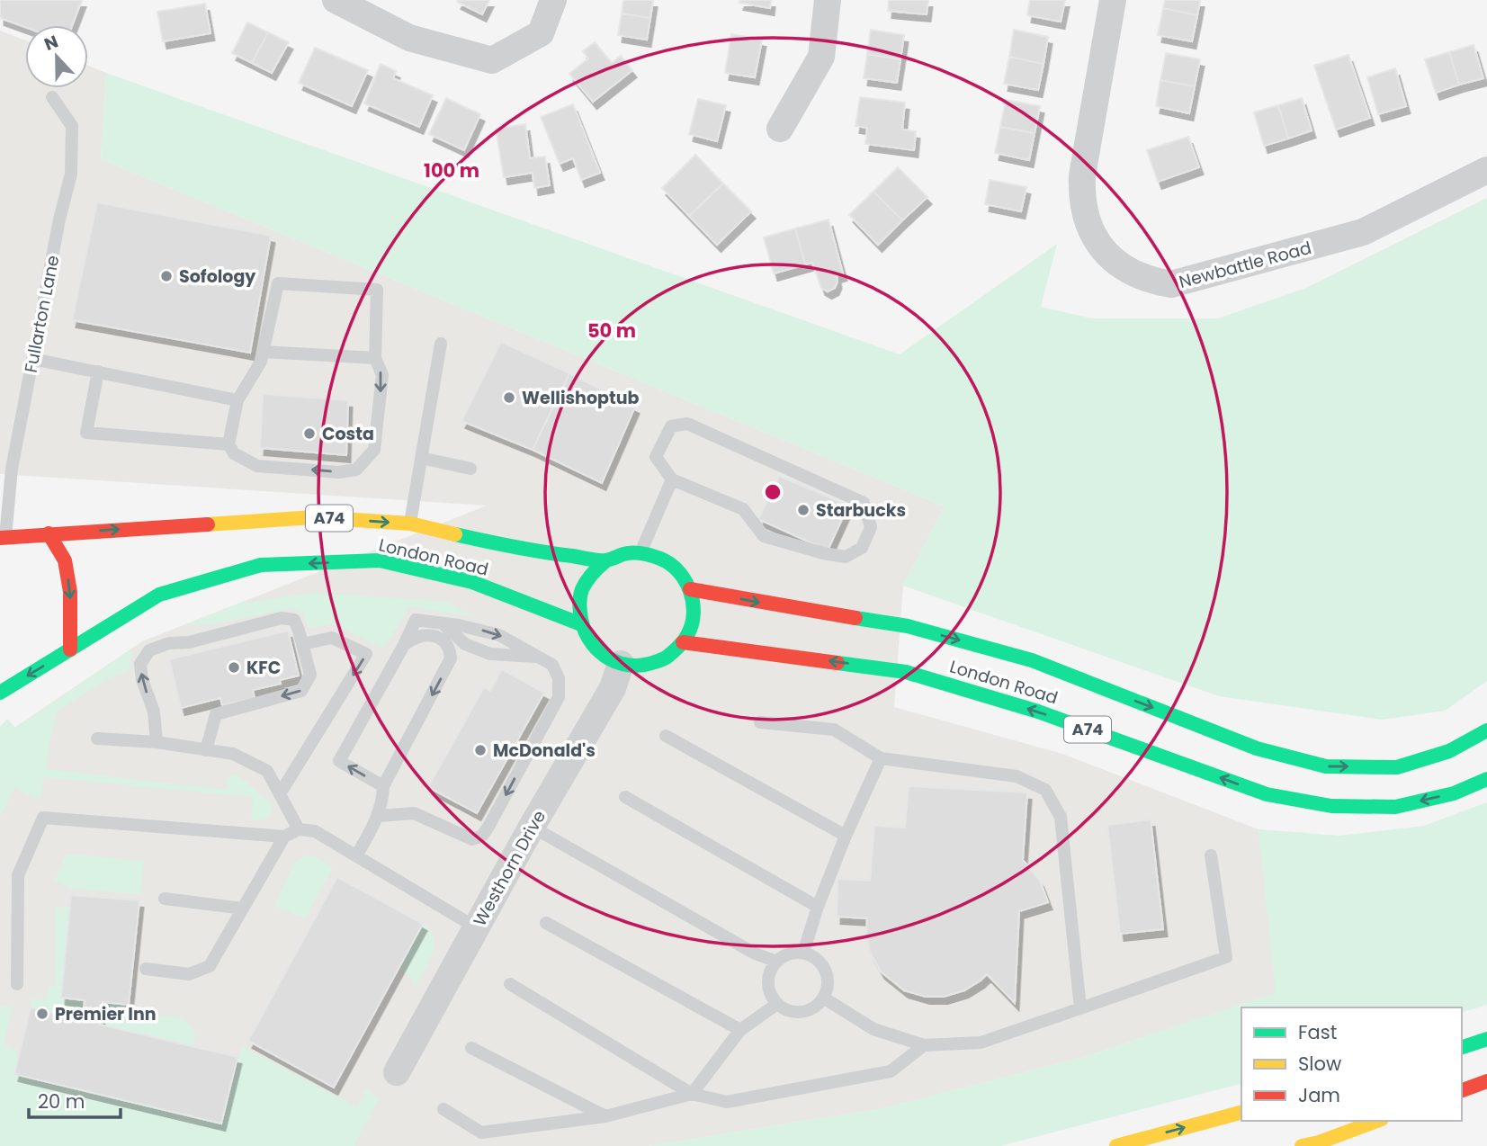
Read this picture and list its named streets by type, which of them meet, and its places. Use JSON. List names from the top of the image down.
{
  "streets": {
    "main road": ["A74", "London Road"],
    "street": ["Newbattle Road", "Westhorn Drive"],
    "lane": ["Fullarton Lane"]
  },
  "crossings": [
    ["Fullarton Lane", "London Road"],
    ["London Road", "Westhorn Drive"]
  ],
  "places": [
    "Sofology",
    "Wellishoptub",
    "Costa",
    "Starbucks",
    "KFC",
    "McDonald's",
    "Premier Inn"
  ],
  "legend": ["Fast", "Slow", "Jam"],
  "scale_bar": "20 m",
  "north": "top",
  "rings": ["100 m", "50 m"]
}
